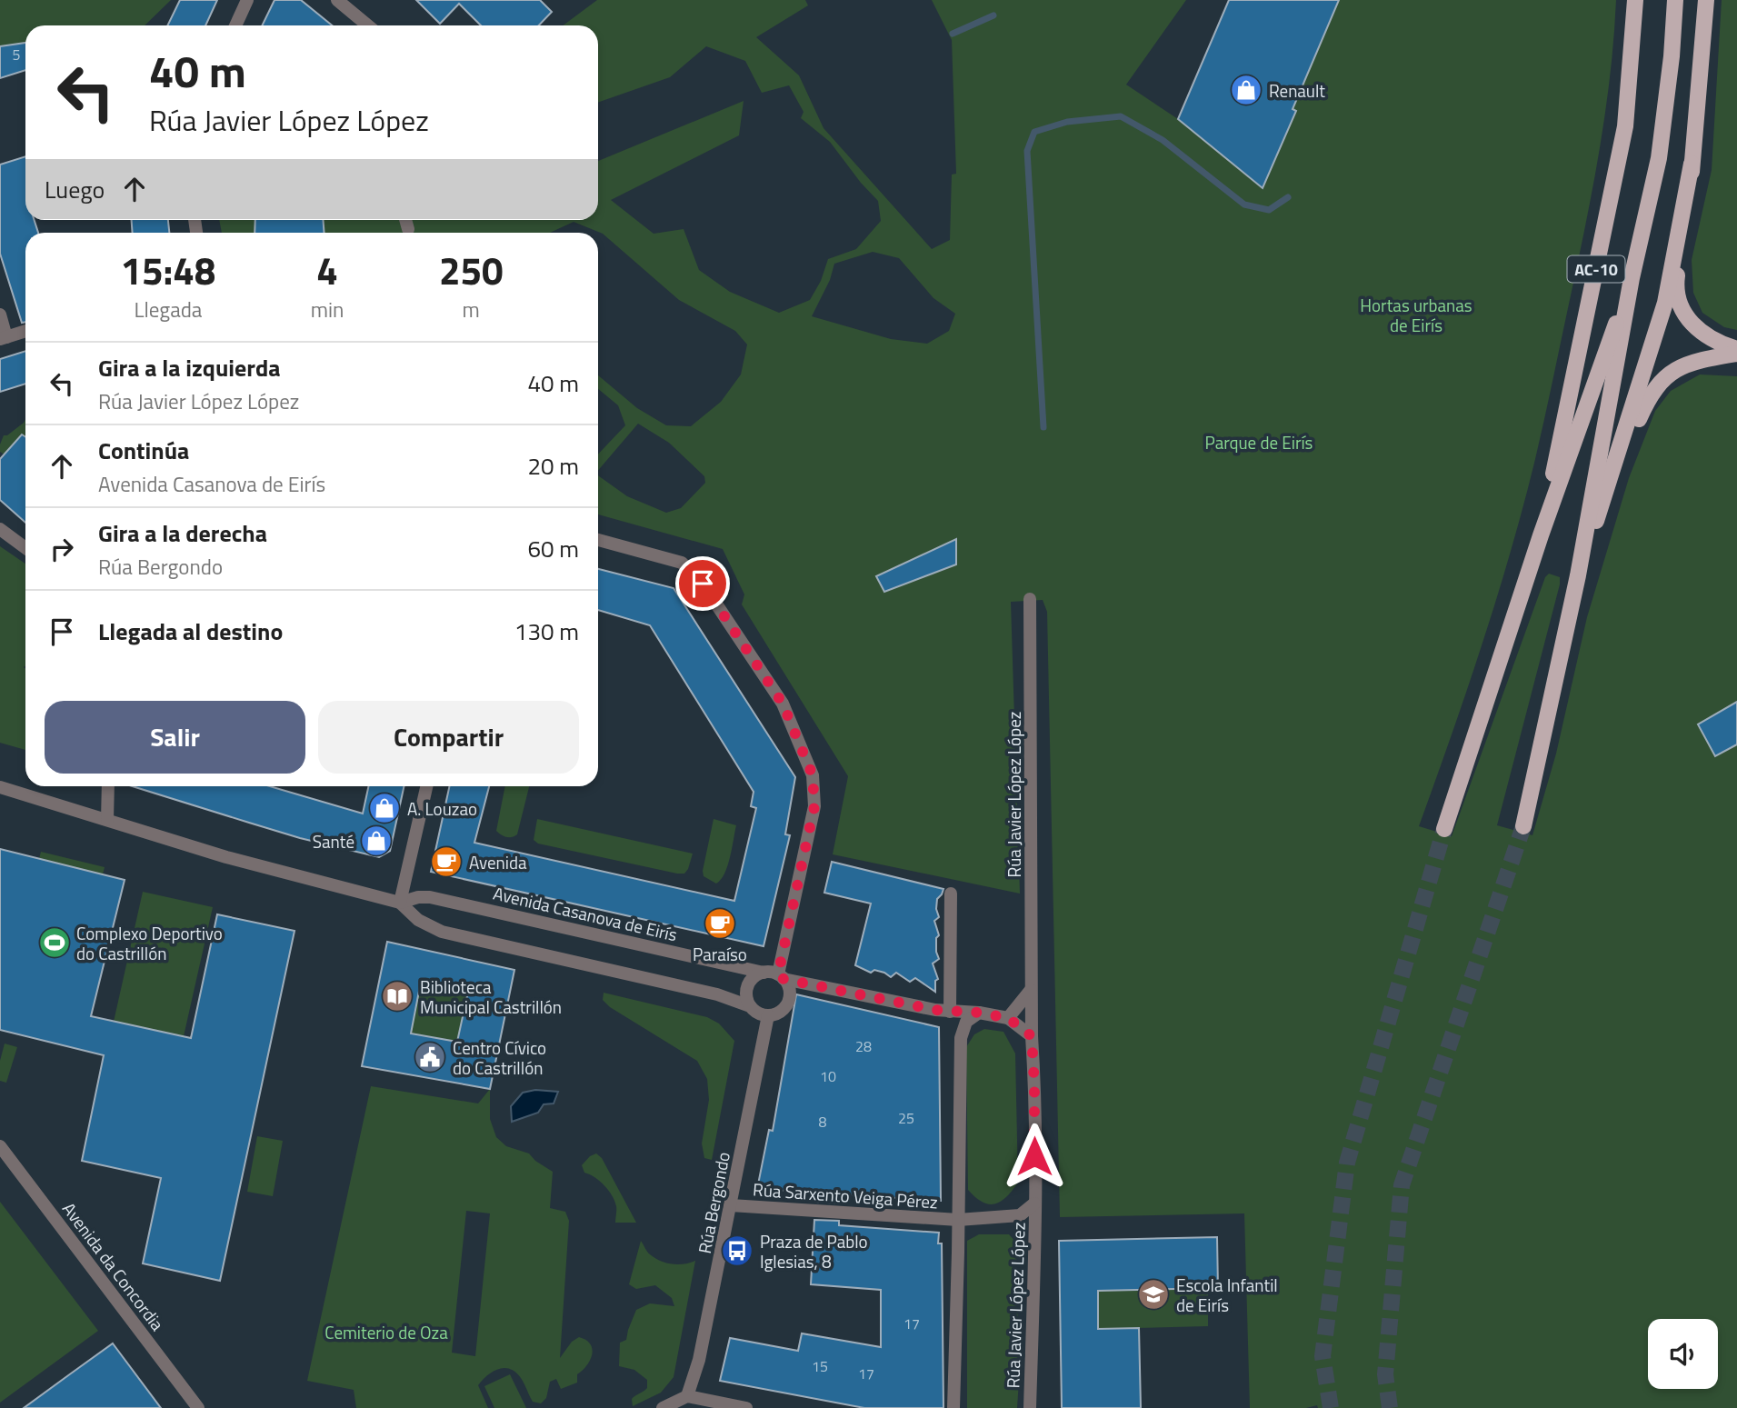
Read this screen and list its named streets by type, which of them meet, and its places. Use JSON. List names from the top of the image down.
{
  "streets": {
    "main road": ["AC-10"],
    "street": [
      "Rúa Javier López López",
      "Avenida Casanova de Eirís",
      "Rúa Sarxento Veiga Pérez",
      "Rúa Bergondo",
      "Avenida da Concordia"
    ]
  },
  "crossings": [
    ["Rúa Javier López López", "Rúa Sarxento Veiga Pérez"],
    ["Avenida Casanova de Eirís", "Rúa Bergondo"],
    ["Rúa Sarxento Veiga Pérez", "Rúa Bergondo"]
  ],
  "parks": ["Hortas urbanas de Eirís", "Parque de Eirís", "Cemiterio de Oza"],
  "places": {
    "shop": ["Renault", "A. Louzao", "Santé"],
    "cafe": ["Avenida", "Paraíso"],
    "sports": ["Complexo Deportivo do Castrillón"],
    "library": ["Biblioteca Municipal Castrillón"],
    "public building": ["Centro Cívico do Castrillón"],
    "bus stop": ["Praza de Pablo Iglesias, 8"],
    "school or university": ["Escola Infantil de Eirís"]
  },
  "house_numbers": [
    "5",
    "28",
    "10",
    "25",
    "8",
    "17",
    "15",
    "17"
  ],
  "page": {
    "turn": ["40 m", "Rúa Javier López López"],
    "then": "Luego",
    "eta": [
      "15:48",
      "Llegada",
      "4",
      "min",
      "250",
      "m"
    ],
    "list": [
      {
        "name": "Gira a la izquierda",
        "note": "Rúa Javier López López",
        "value": "40 m"
      },
      {
        "name": "Continúa",
        "note": "Avenida Casanova de Eirís",
        "value": "20 m"
      },
      {
        "name": "Gira a la derecha",
        "note": "Rúa Bergondo",
        "value": "60 m"
      },
      {
        "name": "Llegada al destino",
        "value": "130 m"
      }
    ],
    "buttons": ["Salir", "Compartir"]
  }
}
